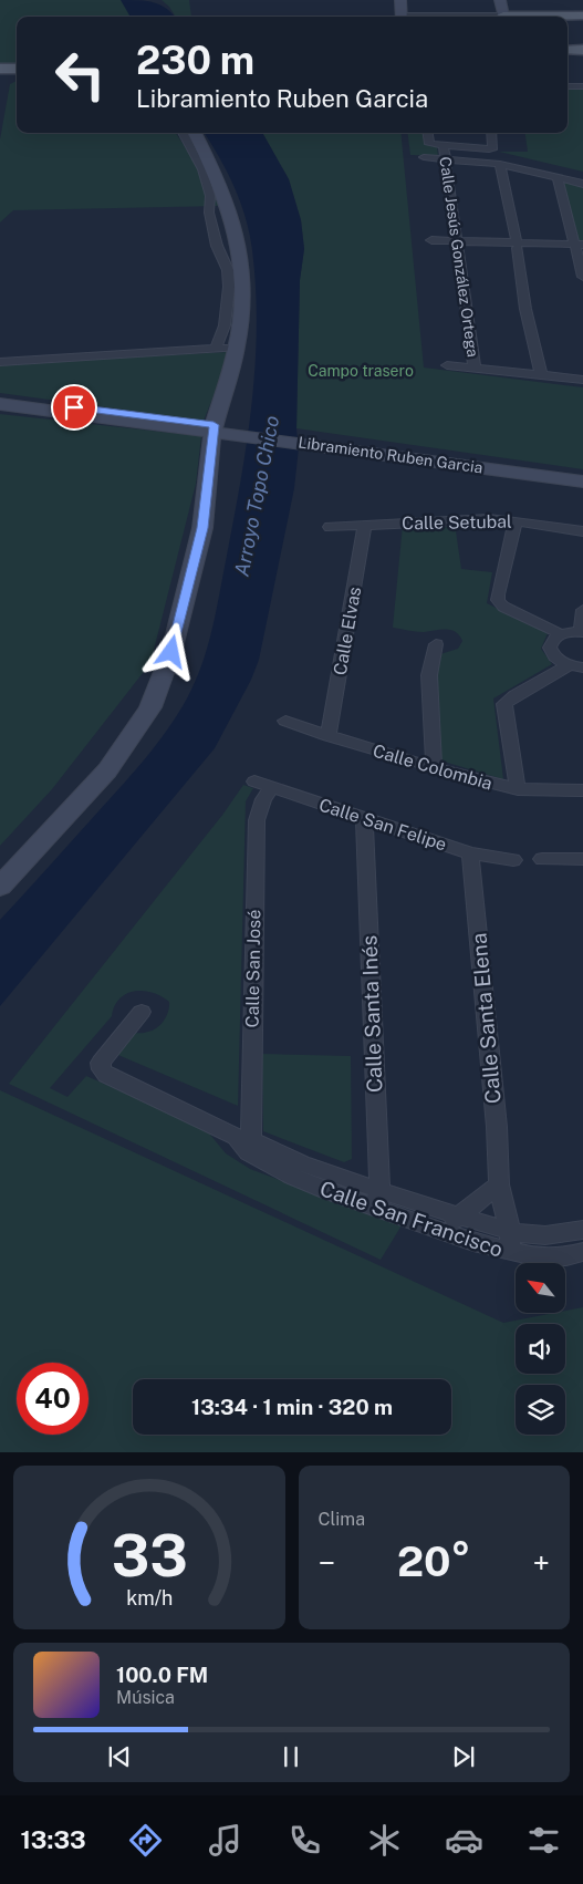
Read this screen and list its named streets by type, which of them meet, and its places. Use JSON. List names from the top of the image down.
{
  "streets": {
    "street": [
      "Calle Jesús González Ortega",
      "Libramiento Ruben Garcia",
      "Calle Setubal",
      "Calle Elvas",
      "Calle Colombia",
      "Calle San Felipe",
      "Calle San José",
      "Calle Santa Inés",
      "Calle Santa Elena",
      "Calle San Francisco"
    ]
  },
  "crossings": [
    ["Calle Setubal", "Calle Elvas"],
    ["Calle Elvas", "Calle Colombia"],
    ["Calle San Felipe", "Calle San José"],
    ["Calle San Felipe", "Calle Santa Inés"],
    ["Calle San Felipe", "Calle Santa Elena"],
    ["Calle San José", "Calle San Francisco"],
    ["Calle Santa Inés", "Calle San Francisco"],
    ["Calle Santa Elena", "Calle San Francisco"]
  ],
  "water": ["Arroyo Topo Chico"],
  "parks": ["Campo trasero"],
  "north": "top left",
  "page": {
    "turn": ["230 m", "Libramiento Ruben Garcia"],
    "limit": "40",
    "trip": "13:34 · 1 min · 320 m",
    "tile": "Clima",
    "heat": ["−", "20°", "+"],
    "song": ["100.0 FM", "Música"],
    "tabs": "13:33",
    "gauge": ["33", "km/h"]
  }
}
